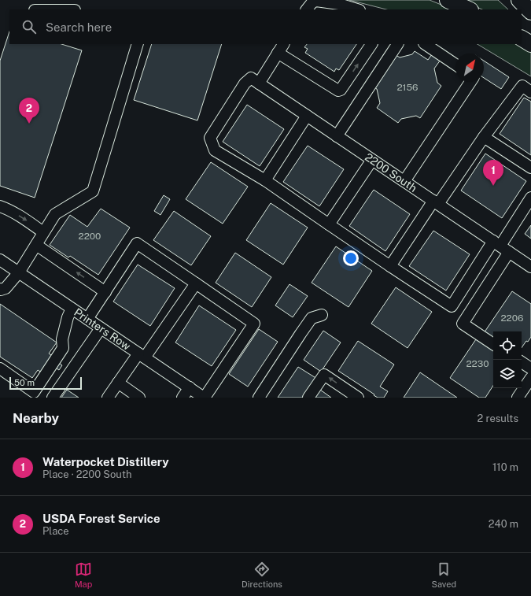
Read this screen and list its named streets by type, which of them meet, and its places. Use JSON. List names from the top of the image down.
{
  "streets": {
    "street": ["2200 South", "Printers Row"]
  },
  "house_numbers": [
    "2156",
    "2200",
    "2206",
    "2230"
  ],
  "scale_bar": "50 m",
  "north": "top right",
  "page": {
    "search": "Search here",
    "pins": ["2", "1"],
    "scale": "50 m",
    "heading": ["Nearby", "2 results"],
    "list": [
      {
        "mark": "1",
        "name": "Waterpocket Distillery",
        "note": "Place · 2200 South",
        "value": "110 m"
      },
      {
        "mark": "2",
        "name": "USDA Forest Service",
        "note": "Place",
        "value": "240 m"
      }
    ],
    "nav": ["Map", "Directions", "Saved"]
  }
}
